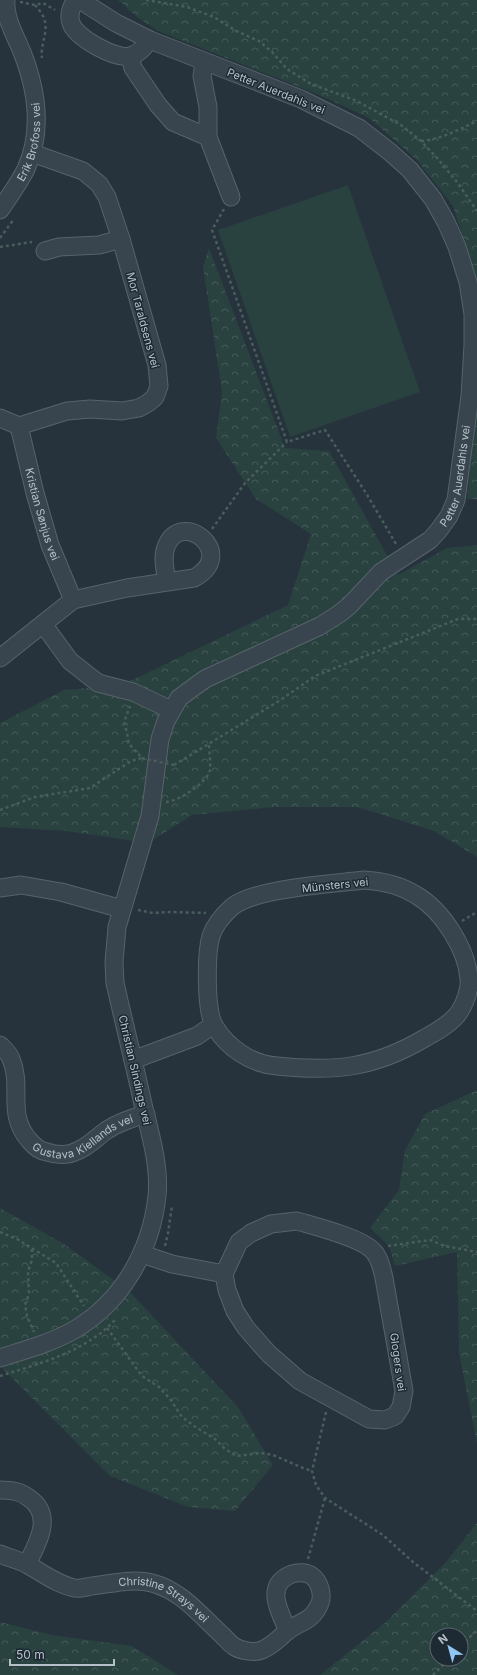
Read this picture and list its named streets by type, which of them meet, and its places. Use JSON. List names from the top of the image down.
{
  "streets": {
    "street": [
      "Petter Auerdahls vei",
      "Erik Brofoss vei",
      "Mor Taraldsens vei",
      "Kristian Sønjus vei",
      "Münsters vei",
      "Christian Sindings vei",
      "Gustava Kiellands vei",
      "Glogers vei",
      "Christine Strays vei"
    ]
  },
  "crossings": [
    ["Petter Auerdahls vei", "Christian Sindings vei"],
    ["Erik Brofoss vei", "Mor Taraldsens vei"],
    ["Mor Taraldsens vei", "Kristian Sønjus vei"],
    ["Christian Sindings vei", "Gustava Kiellands vei"]
  ],
  "scale_bar": "50 m",
  "north": "top left"
}
